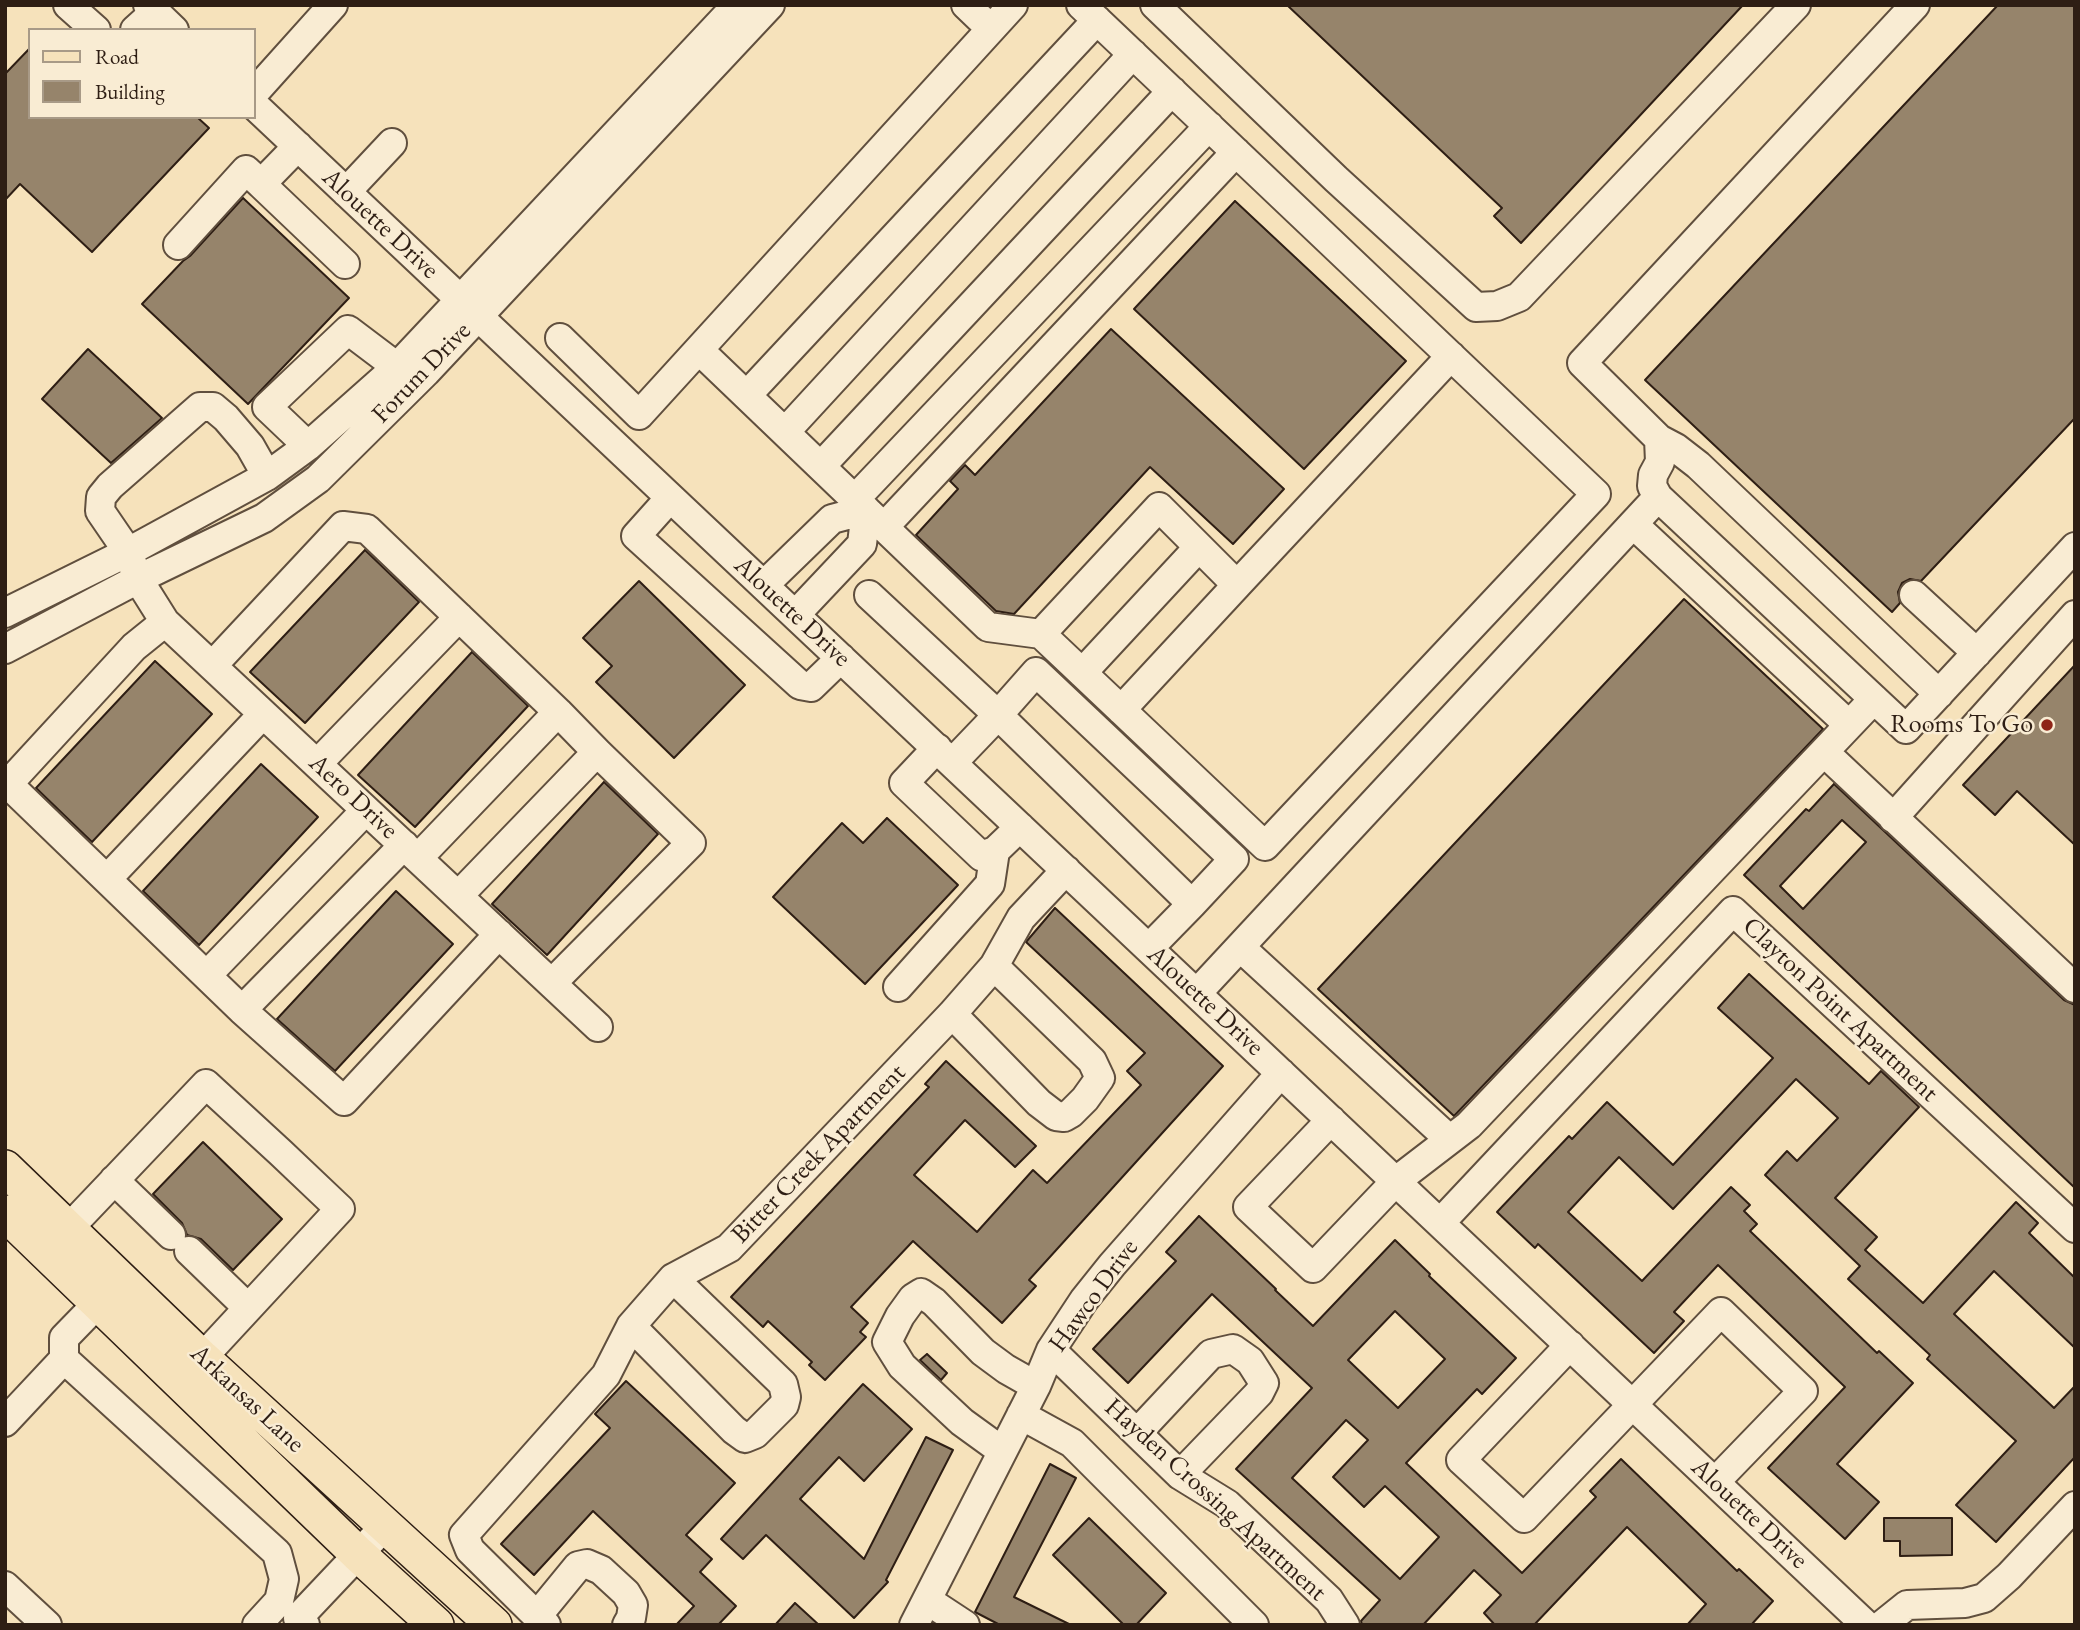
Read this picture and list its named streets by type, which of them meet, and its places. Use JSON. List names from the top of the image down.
{
  "streets": {
    "main road": ["Arkansas Lane"],
    "street": [
      "Alouette Drive",
      "Forum Drive",
      "Aero Drive",
      "Clayton Point Apartment",
      "Bitter Creek Apartment",
      "Hawco Drive",
      "Hayden Crossing Apartment"
    ]
  },
  "crossings": [
    ["Alouette Drive", "Forum Drive"],
    ["Alouette Drive", "Clayton Point Apartment"],
    ["Alouette Drive", "Bitter Creek Apartment"],
    ["Alouette Drive", "Hawco Drive"],
    ["Forum Drive", "Aero Drive"],
    ["Hawco Drive", "Hayden Crossing Apartment"]
  ],
  "places": ["Rooms To Go"],
  "legend": ["Road", "Building"]
}
